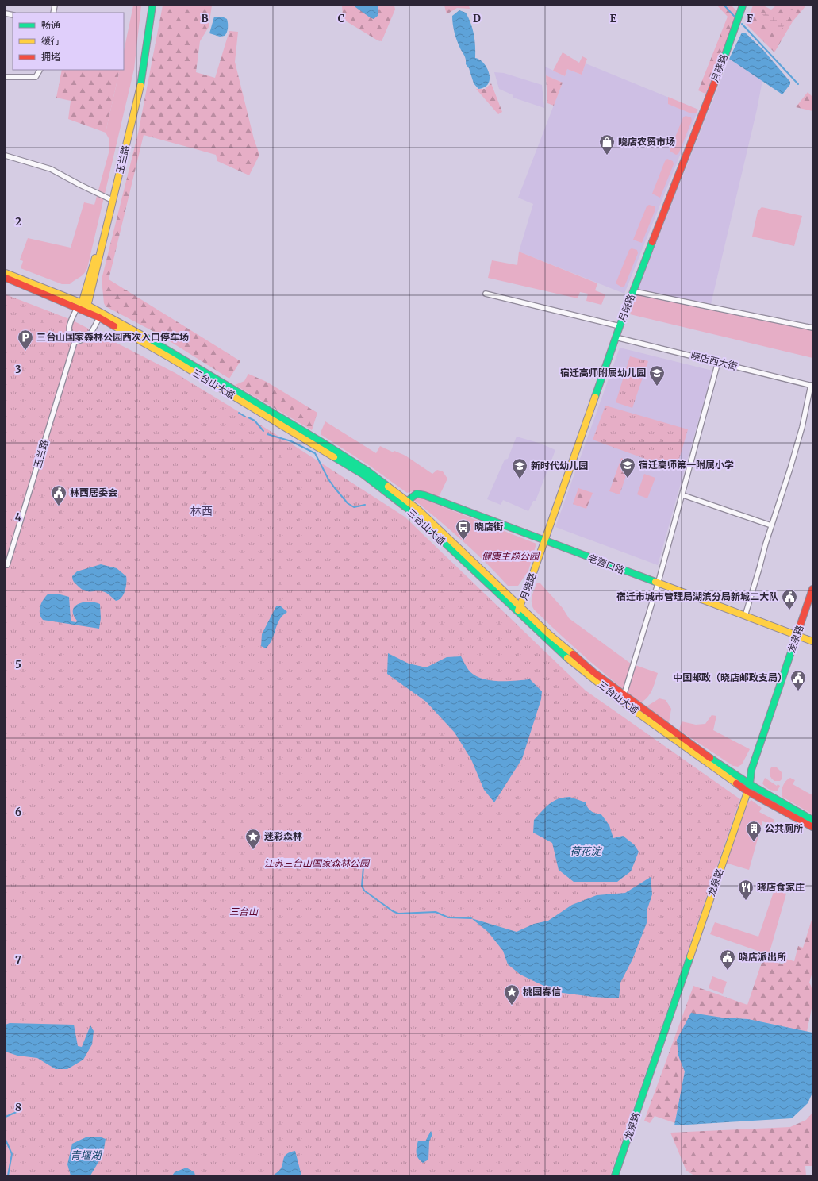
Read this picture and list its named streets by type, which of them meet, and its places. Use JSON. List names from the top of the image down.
{
  "streets": {
    "street": [
      "月晓路",
      "玉兰路",
      "晓店西大街",
      "三台山大道",
      "老营口路",
      "龙泉路"
    ]
  },
  "crossings": [
    ["月晓路", "晓店西大街"],
    ["月晓路", "三台山大道"],
    ["月晓路", "老营口路"],
    ["玉兰路", "三台山大道"],
    ["三台山大道", "老营口路"],
    ["三台山大道", "龙泉路"],
    ["老营口路", "龙泉路"]
  ],
  "districts": ["林西"],
  "water": ["荷花淀", "青堰湖"],
  "parks": ["健康主题公园", "江苏三台山国家森林公园", "三台山"],
  "places": {
    "shop": ["晓店农贸市场"],
    "parking": ["三台山国家森林公园西次入口停车场"],
    "school or university": ["宿迁高师附属幼儿园", "宿迁高师第一附属小学", "新时代幼儿园"],
    "public building": [
      "林西居委会",
      "宿迁市城市管理局湖滨分局新城二大队",
      "中国邮政（晓店邮政支局）",
      "晓店派出所"
    ],
    "bus stop": ["晓店街"],
    "building": ["公共厕所"],
    "place": ["迷彩森林", "桃园春信"],
    "restaurant": ["晓店食家庄"]
  },
  "legend": ["畅通", "缓行", "拥堵"],
  "grid": {
    "columns": [
      "B",
      "C",
      "D",
      "E",
      "F"
    ],
    "rows": [
      "2",
      "3",
      "4",
      "5",
      "6",
      "7",
      "8"
    ]
  }
}
